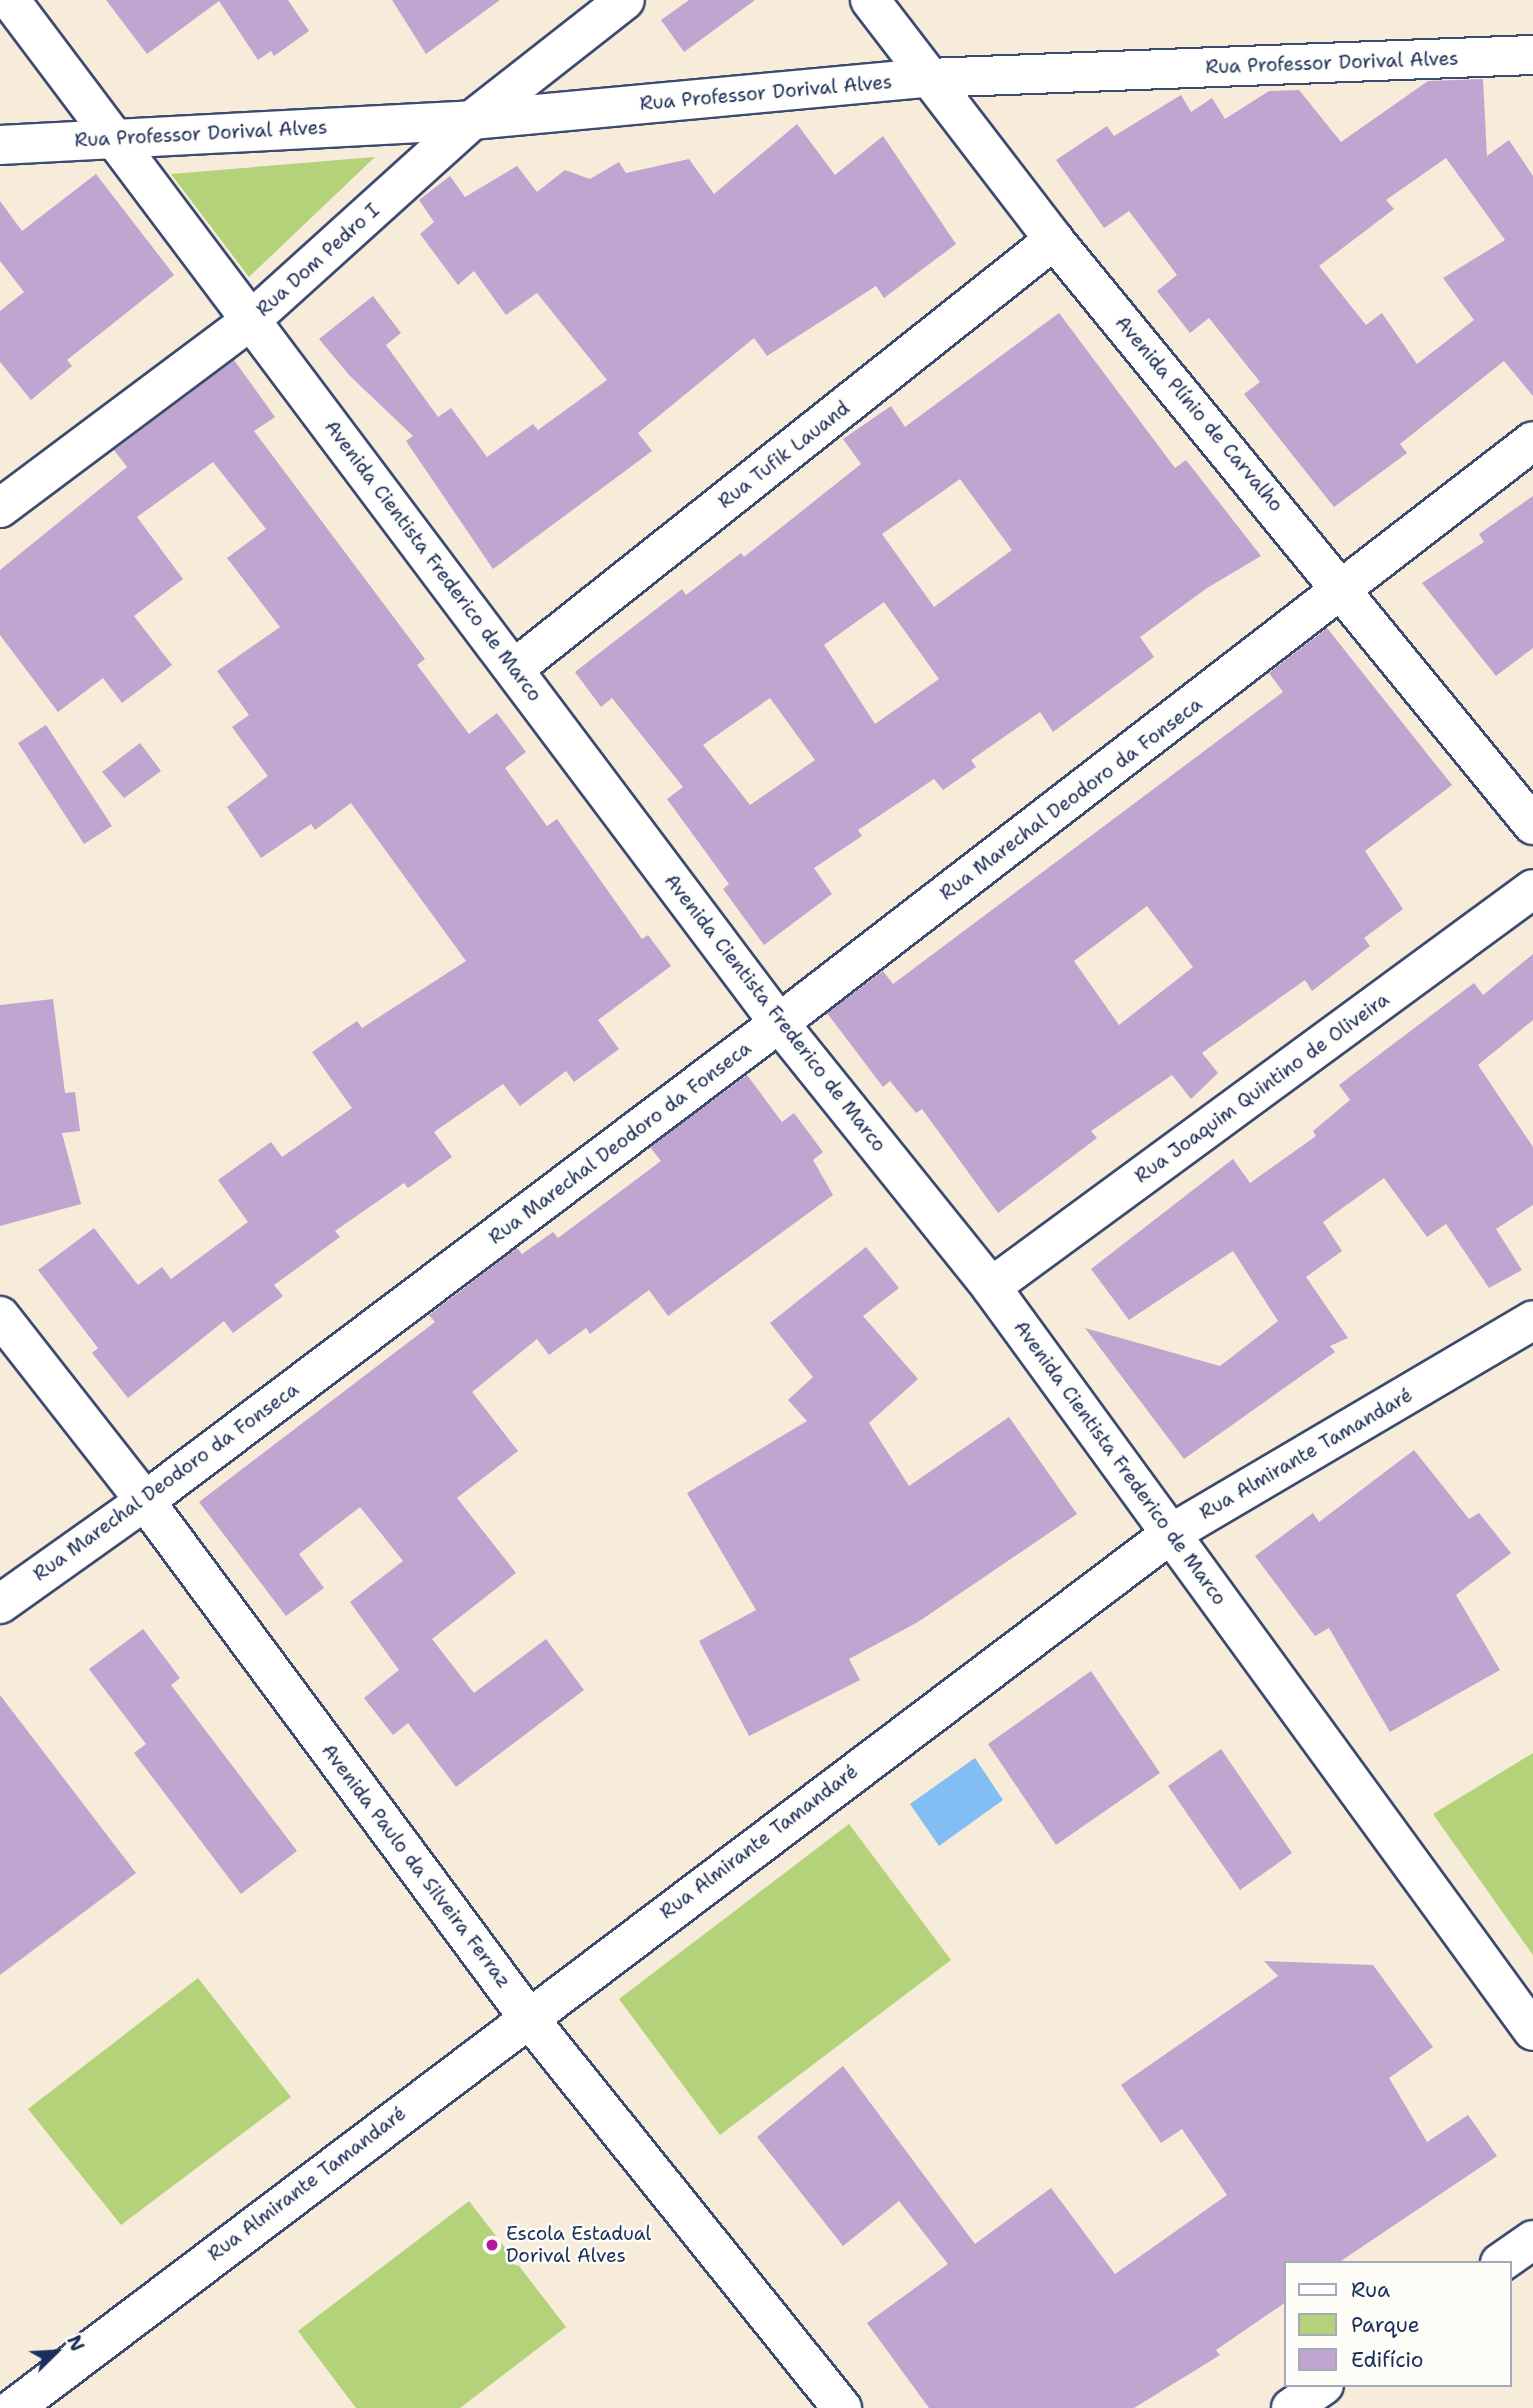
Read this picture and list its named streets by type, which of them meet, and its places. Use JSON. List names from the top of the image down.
{
  "streets": {
    "street": [
      "Rua Professor Dorival Alves",
      "Rua Dom Pedro I",
      "Avenida Plínio de Carvalho",
      "Rua Tufik Lauand",
      "Avenida Cientista Frederico de Marco",
      "Rua Marechal Deodoro da Fonseca",
      "Rua Joaquim Quintino de Oliveira",
      "Rua Almirante Tamandaré",
      "Avenida Paulo da Silveira Ferraz"
    ]
  },
  "crossings": [
    ["Rua Professor Dorival Alves", "Rua Dom Pedro I"],
    ["Rua Professor Dorival Alves", "Avenida Plínio de Carvalho"],
    ["Rua Professor Dorival Alves", "Avenida Cientista Frederico de Marco"],
    ["Rua Dom Pedro I", "Avenida Cientista Frederico de Marco"],
    ["Avenida Plínio de Carvalho", "Rua Tufik Lauand"],
    ["Avenida Plínio de Carvalho", "Rua Marechal Deodoro da Fonseca"],
    ["Rua Tufik Lauand", "Avenida Cientista Frederico de Marco"],
    ["Avenida Cientista Frederico de Marco", "Rua Marechal Deodoro da Fonseca"],
    ["Avenida Cientista Frederico de Marco", "Rua Joaquim Quintino de Oliveira"],
    ["Avenida Cientista Frederico de Marco", "Rua Almirante Tamandaré"],
    ["Rua Marechal Deodoro da Fonseca", "Avenida Paulo da Silveira Ferraz"],
    ["Rua Almirante Tamandaré", "Avenida Paulo da Silveira Ferraz"]
  ],
  "places": ["Escola Estadual Dorival Alves"],
  "legend": ["Rua", "Parque", "Edifício"],
  "north": "top right"
}
